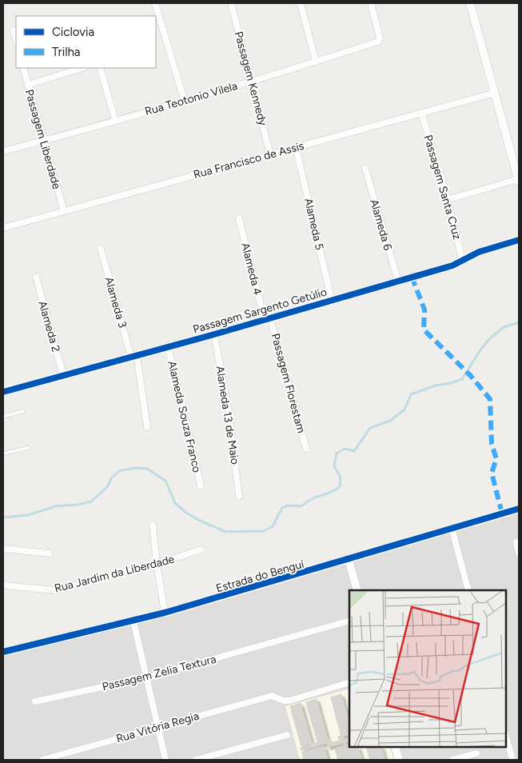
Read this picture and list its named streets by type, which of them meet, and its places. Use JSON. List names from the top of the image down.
{
  "streets": {
    "street": [
      "Passagem Kennedy",
      "Rua Teotonio Vilela",
      "Passagem Liberdade",
      "Rua Francisco de Assis",
      "Passagem Santa Cruz",
      "Alameda 5",
      "Alameda 6",
      "Alameda 4",
      "Alameda 3",
      "Passagem Sargento Getúlio",
      "Alameda 2",
      "Passagem Florestam",
      "Alameda 13 de Maio",
      "Alameda Souza Franco",
      "Rua Jardim da Liberdade",
      "Estrada do Benguí",
      "Passagem Zelia Textura",
      "Rua Vitória Regia"
    ]
  },
  "crossings": [
    ["Passagem Kennedy", "Rua Teotonio Vilela"],
    ["Passagem Kennedy", "Rua Francisco de Assis"],
    ["Rua Teotonio Vilela", "Passagem Liberdade"],
    ["Passagem Liberdade", "Rua Francisco de Assis"],
    ["Rua Francisco de Assis", "Passagem Santa Cruz"],
    ["Rua Francisco de Assis", "Alameda 5"],
    ["Passagem Santa Cruz", "Passagem Sargento Getúlio"],
    ["Alameda 5", "Passagem Sargento Getúlio"],
    ["Alameda 6", "Passagem Sargento Getúlio"],
    ["Alameda 4", "Passagem Sargento Getúlio"],
    ["Alameda 4", "Passagem Florestam"],
    ["Alameda 3", "Passagem Sargento Getúlio"],
    ["Passagem Sargento Getúlio", "Alameda 2"],
    ["Passagem Sargento Getúlio", "Passagem Florestam"],
    ["Passagem Sargento Getúlio", "Alameda 13 de Maio"],
    ["Passagem Sargento Getúlio", "Alameda Souza Franco"]
  ],
  "legend": ["Ciclovia", "Trilha"]
}
